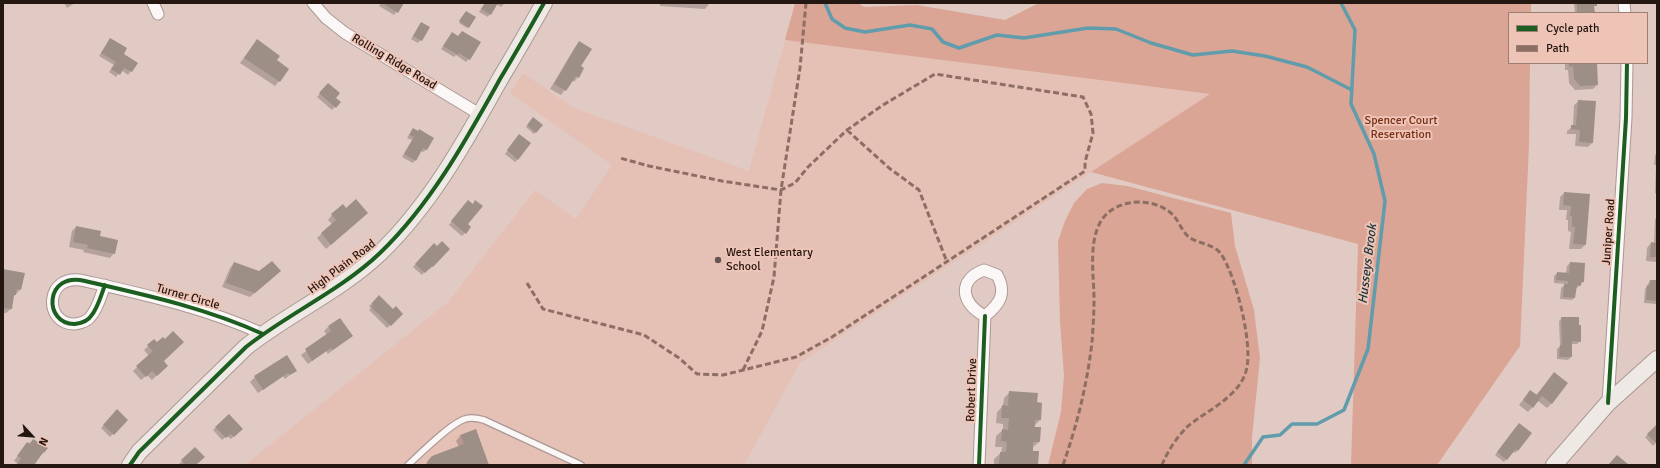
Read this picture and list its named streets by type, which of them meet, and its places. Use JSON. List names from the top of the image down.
{
  "streets": {
    "street": [
      "Rolling Ridge Road",
      "Juniper Road",
      "High Plain Road",
      "Turner Circle",
      "Robert Drive"
    ]
  },
  "crossings": [
    ["Rolling Ridge Road", "High Plain Road"],
    ["High Plain Road", "Turner Circle"]
  ],
  "water": ["Husseys Brook"],
  "parks": ["Spencer Court Reservation"],
  "places": ["West Elementary School"],
  "legend": ["Cycle path", "Path"],
  "north": "bottom right"
}
